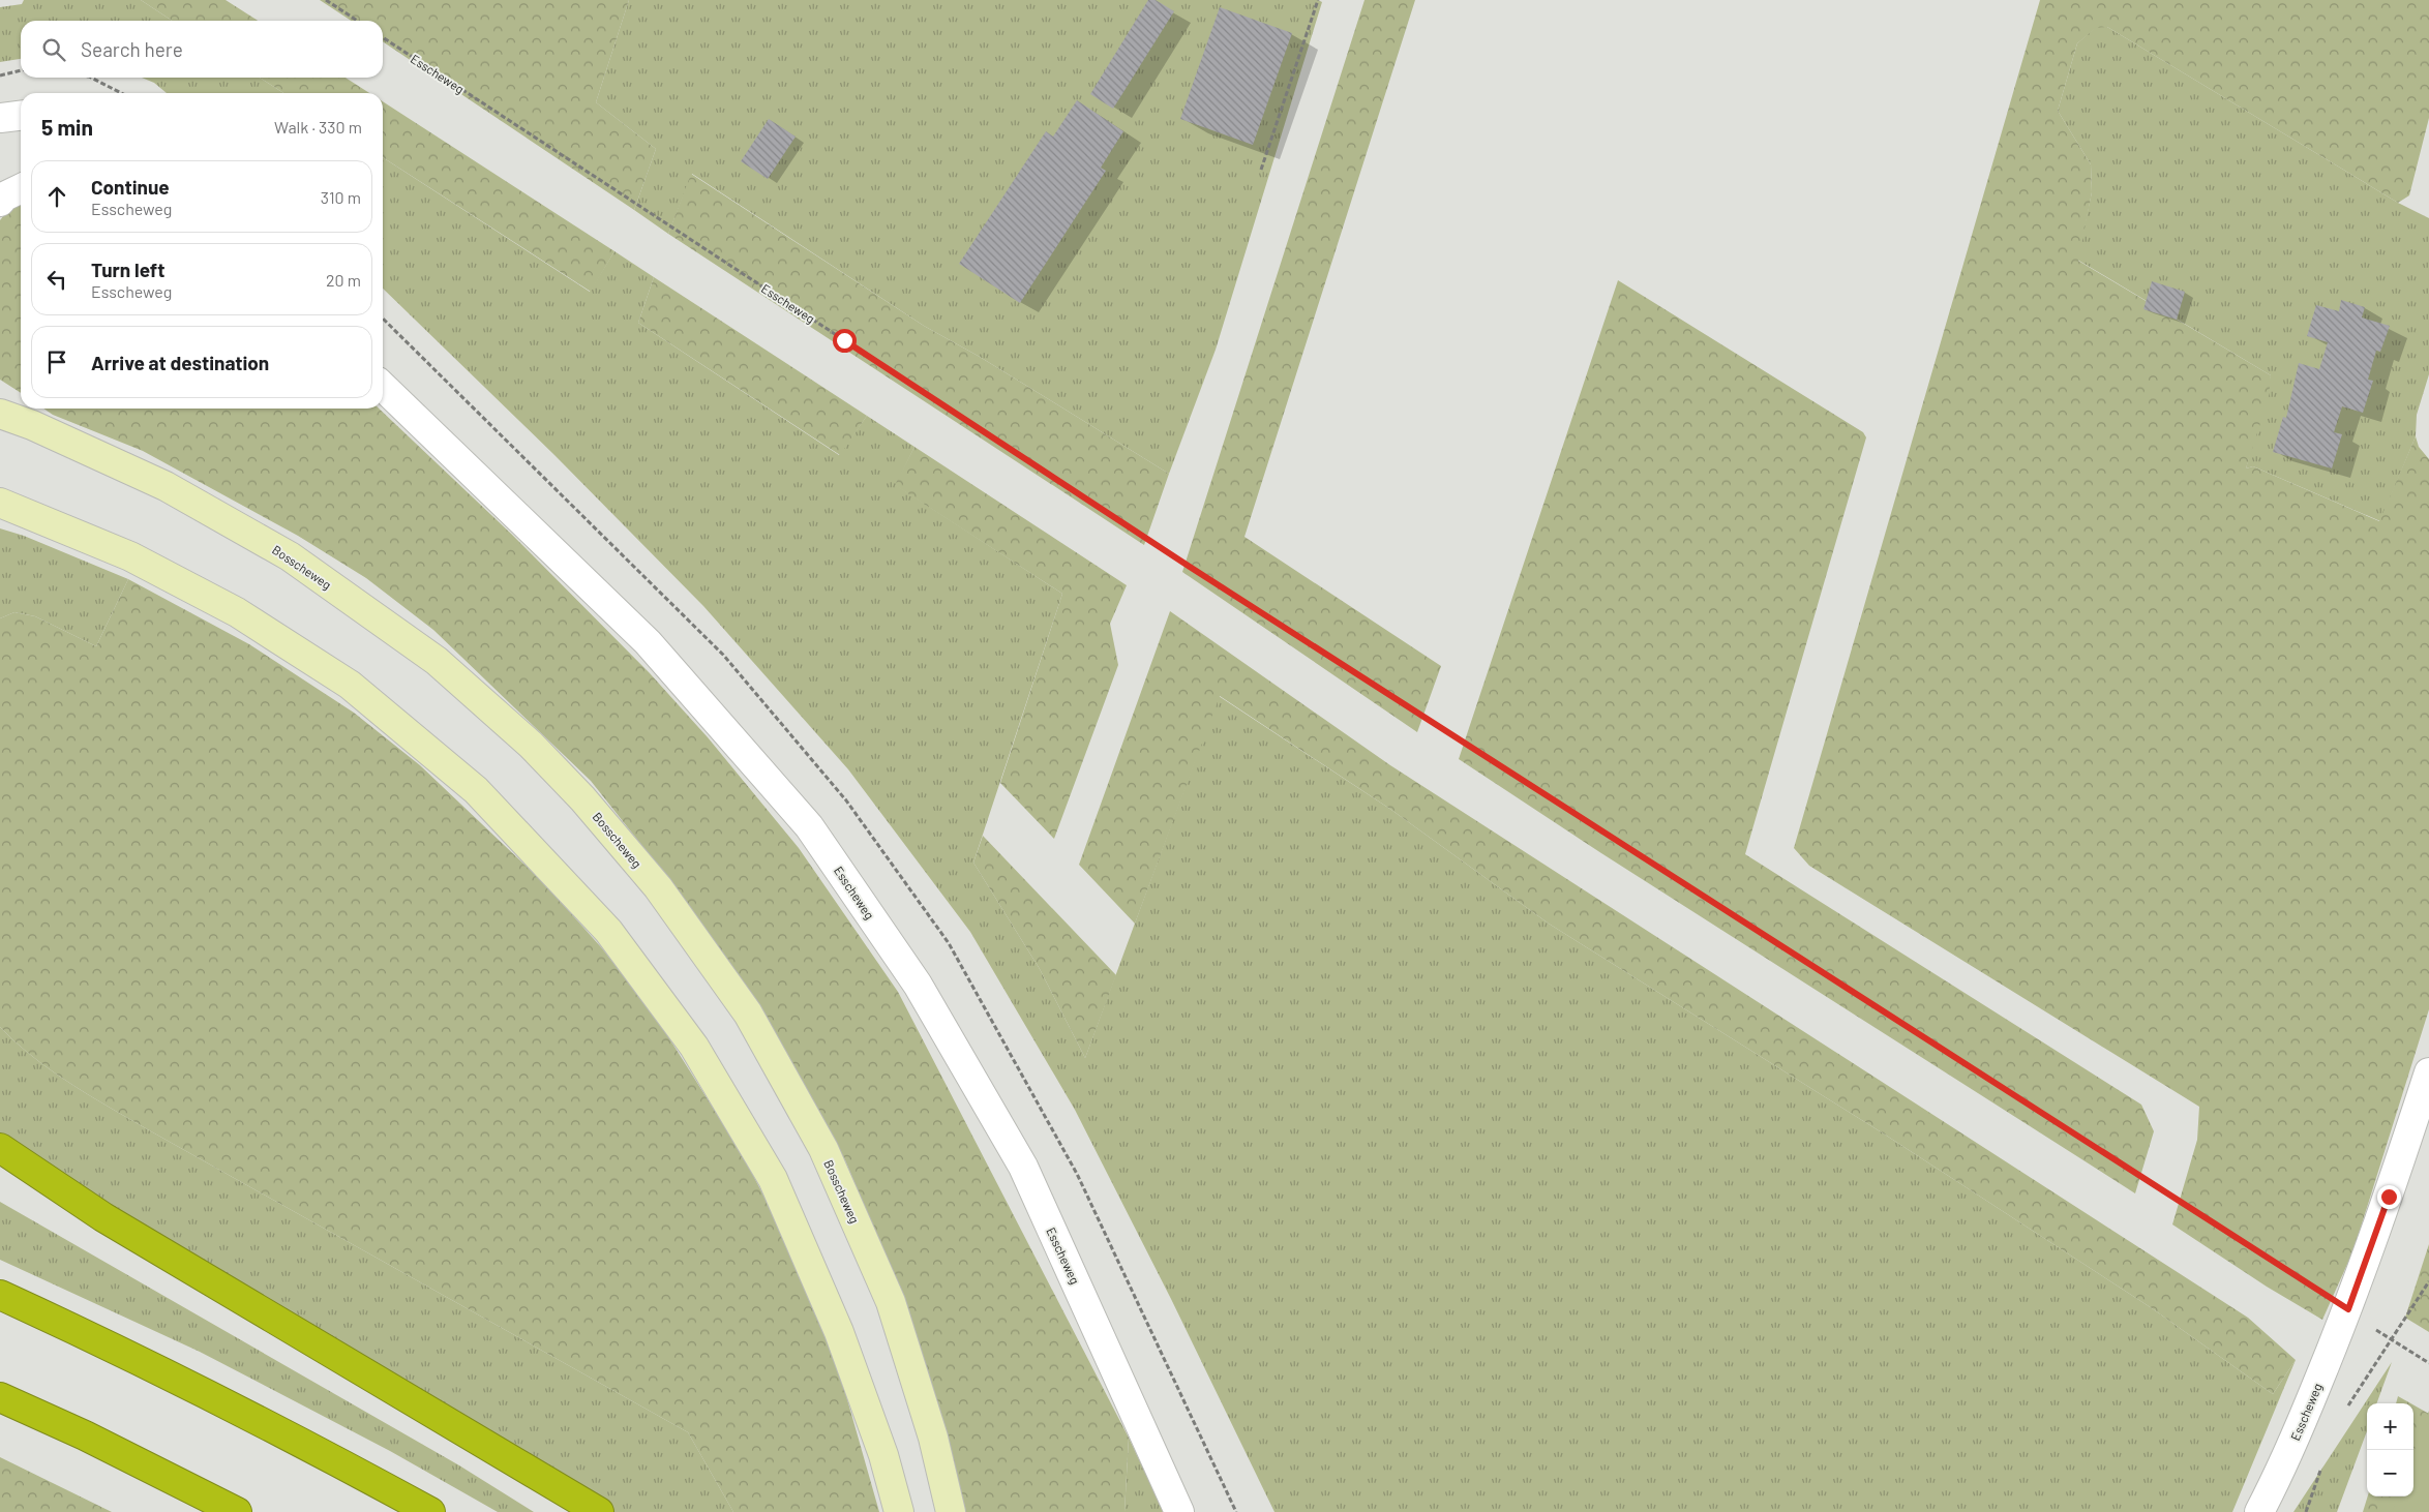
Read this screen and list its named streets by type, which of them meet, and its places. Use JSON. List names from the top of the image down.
{
  "streets": {
    "main road": ["Bosscheweg"],
    "street": ["Esscheweg"]
  },
  "page": {
    "search": "Search here",
    "heading": ["5 min", "Walk · 330 m"],
    "list": [
      ["Continue", "Esscheweg", "310 m"],
      ["Turn left", "Esscheweg", "20 m"],
      "Arrive at destination"
    ],
    "map_buttons": ["+", "−"]
  }
}
